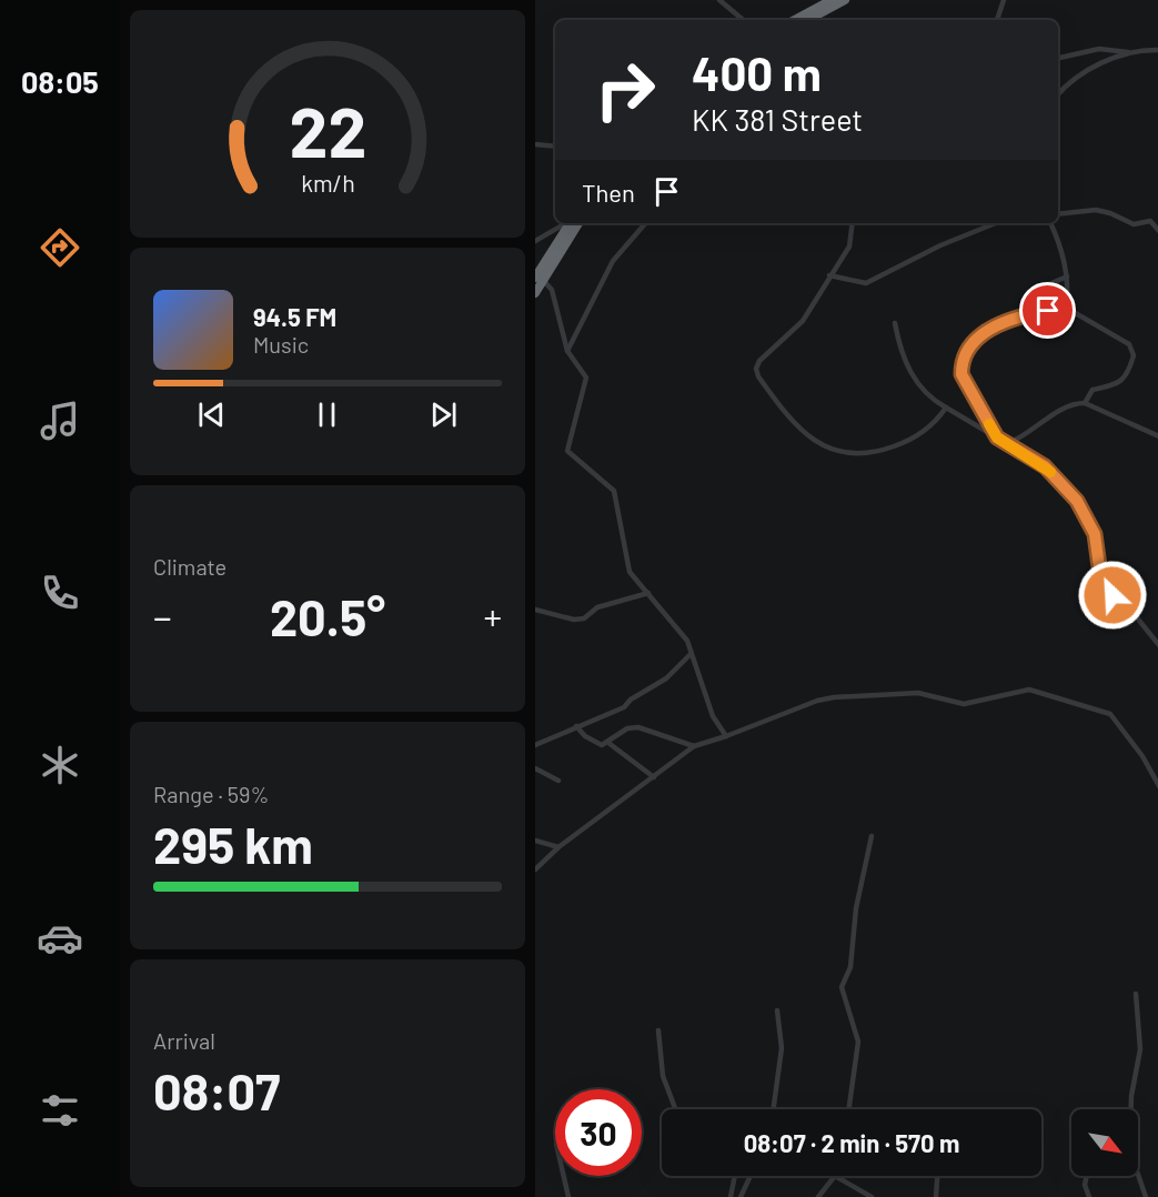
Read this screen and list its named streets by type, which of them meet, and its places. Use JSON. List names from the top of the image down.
{
  "north": "bottom right",
  "page": {
    "tabs": "08:05",
    "turn": ["400 m", "KK 381 Street"],
    "then": "Then",
    "song": ["94.5 FM", "Music"],
    "tile": [
      "Climate",
      ["Range · 59%", "295 km"],
      ["Arrival", "08:07"]
    ],
    "heat": ["−", "20.5°", "+"],
    "limit": "30",
    "trip": "08:07 · 2 min · 570 m",
    "gauge": ["22", "km/h"]
  }
}
